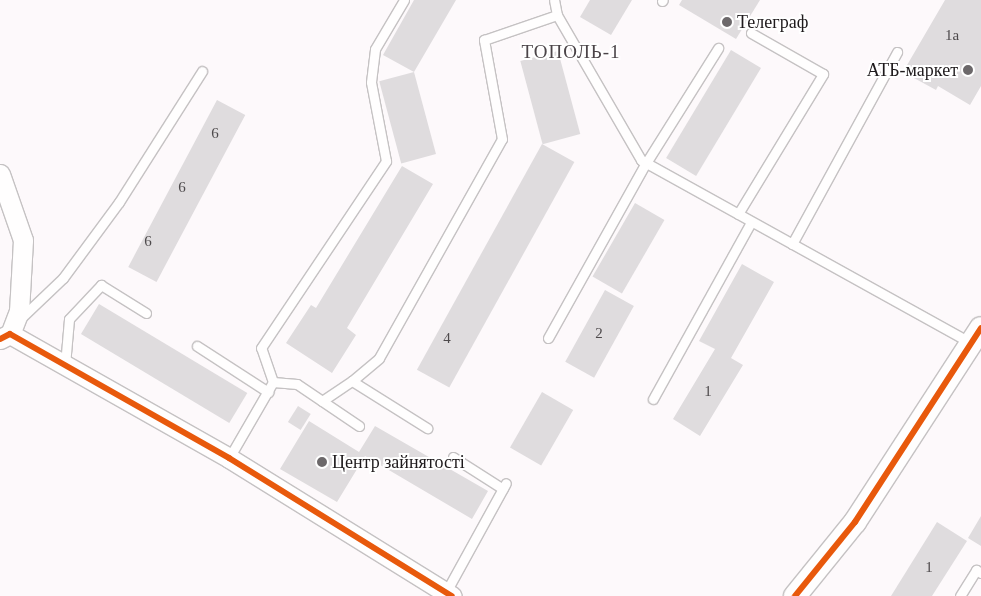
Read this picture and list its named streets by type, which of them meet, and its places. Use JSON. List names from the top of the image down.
{
  "districts": ["ТОПОЛЬ-1"],
  "places": ["Телеграф", "АТБ-маркет", "Центр зайнятості"],
  "house_numbers": [
    "1а",
    "6",
    "6",
    "6",
    "2",
    "4",
    "1",
    "1"
  ]
}
